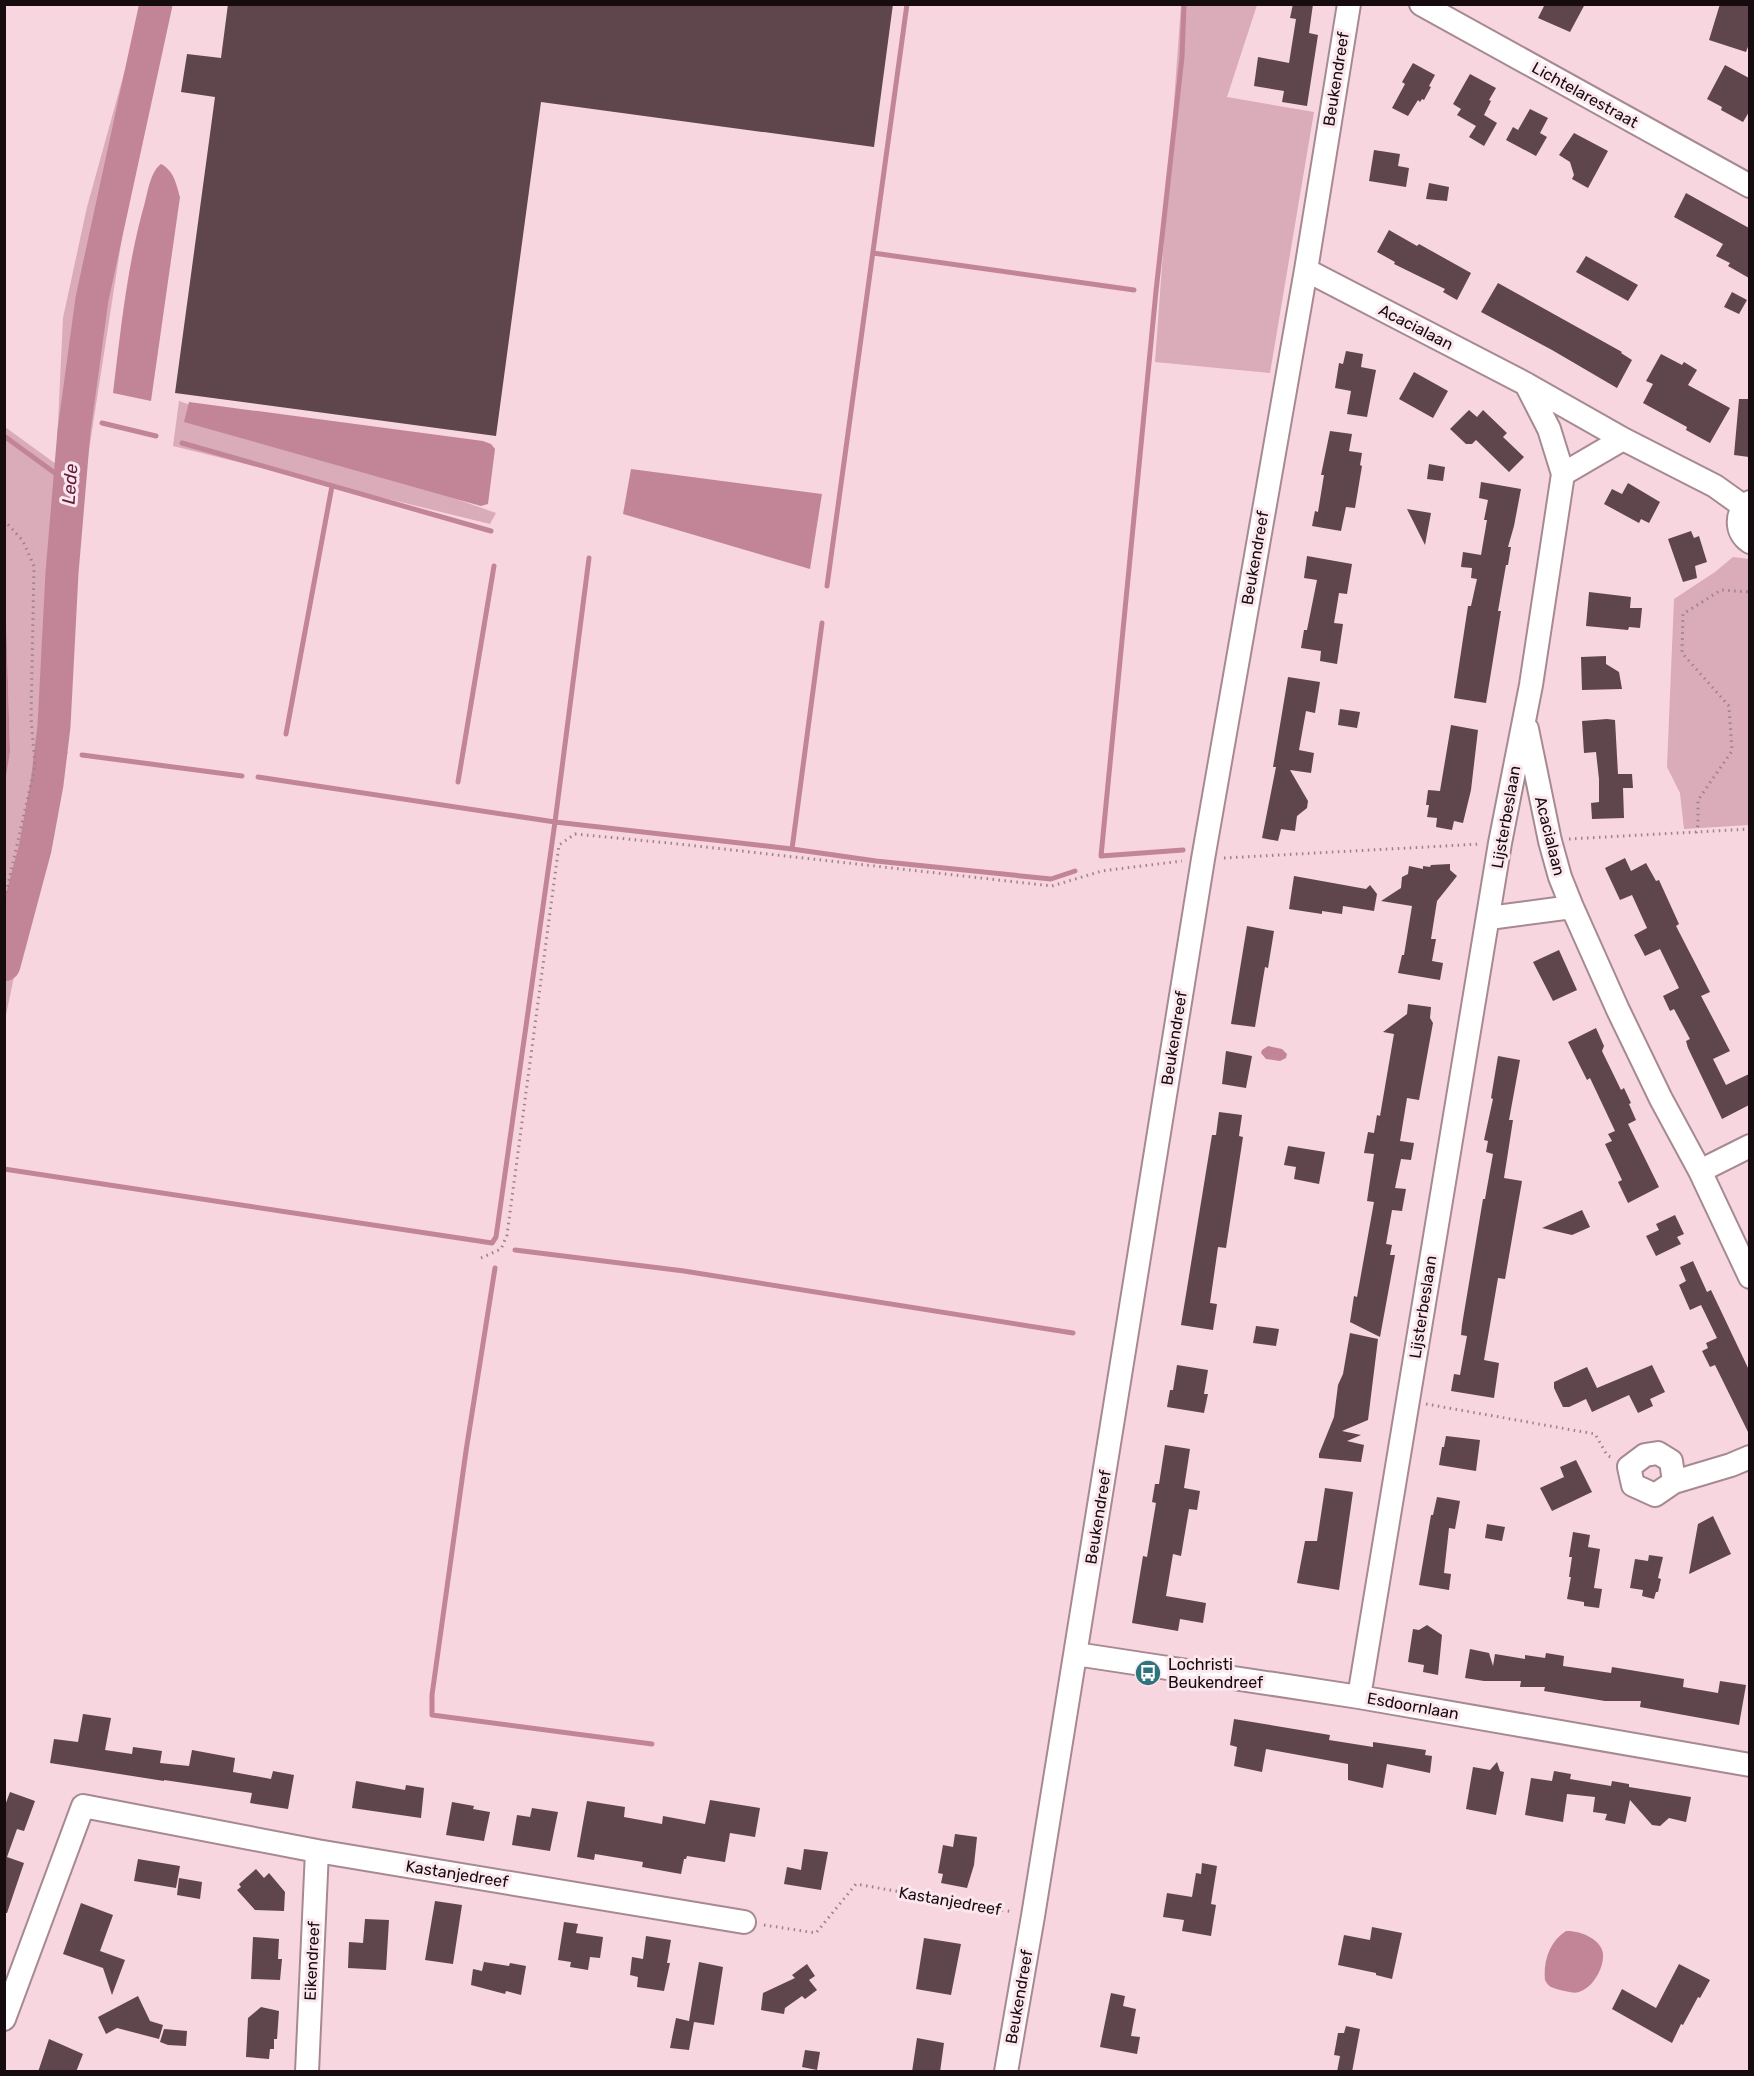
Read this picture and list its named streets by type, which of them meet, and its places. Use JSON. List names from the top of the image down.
{
  "streets": {
    "street": [
      "Beukendreef",
      "Lichtelarestraat",
      "Acacialaan",
      "Lijsterbeslaan",
      "Esdoornlaan",
      "Kastanjedreef",
      "Eikendreef"
    ]
  },
  "crossings": [
    ["Beukendreef", "Acacialaan"],
    ["Beukendreef", "Esdoornlaan"],
    ["Beukendreef", "Kastanjedreef"],
    ["Acacialaan", "Lijsterbeslaan"],
    ["Lijsterbeslaan", "Esdoornlaan"],
    ["Kastanjedreef", "Eikendreef"]
  ],
  "water": ["Lede"],
  "places": {
    "bus stop": ["Lochristi Beukendreef"]
  }
}
